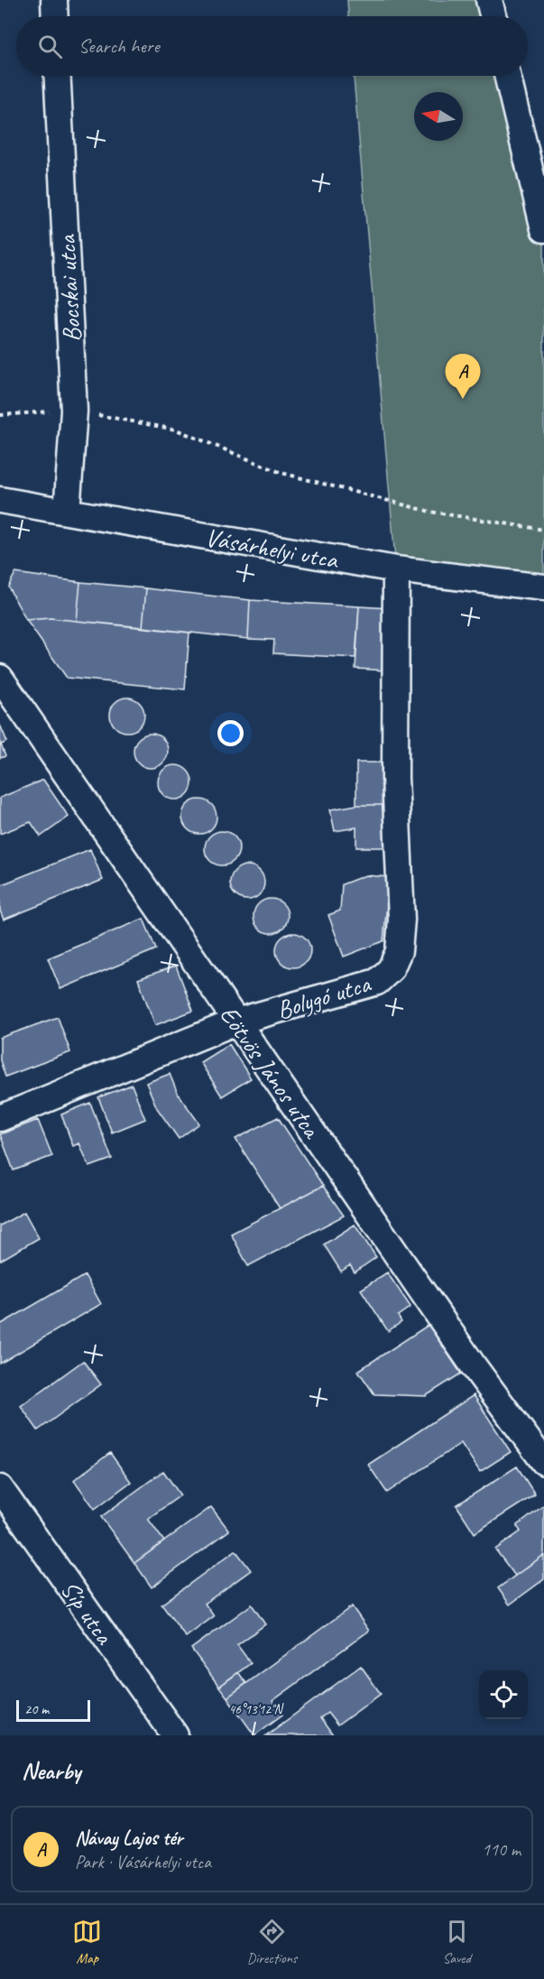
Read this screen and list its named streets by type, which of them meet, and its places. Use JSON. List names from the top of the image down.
{
  "streets": {
    "street": [
      "Bocskai utca",
      "Vásárhelyi utca",
      "Bolygó utca",
      "Eötvös János utca",
      "Síp utca"
    ]
  },
  "crossings": [
    ["Bocskai utca", "Vásárhelyi utca"],
    ["Vásárhelyi utca", "Bolygó utca"],
    ["Bolygó utca", "Eötvös János utca"]
  ],
  "scale_bar": "20 m",
  "north": "left",
  "page": {
    "search": "Search here",
    "pins": "A",
    "scale": "20 m",
    "heading": "Nearby",
    "list": [
      {
        "mark": "A",
        "name": "Návay Lajos tér",
        "note": "Park · Vásárhelyi utca",
        "value": "110 m"
      }
    ],
    "nav": ["Map", "Directions", "Saved"]
  },
  "coordinates": ["46°13'12\"N"]
}
